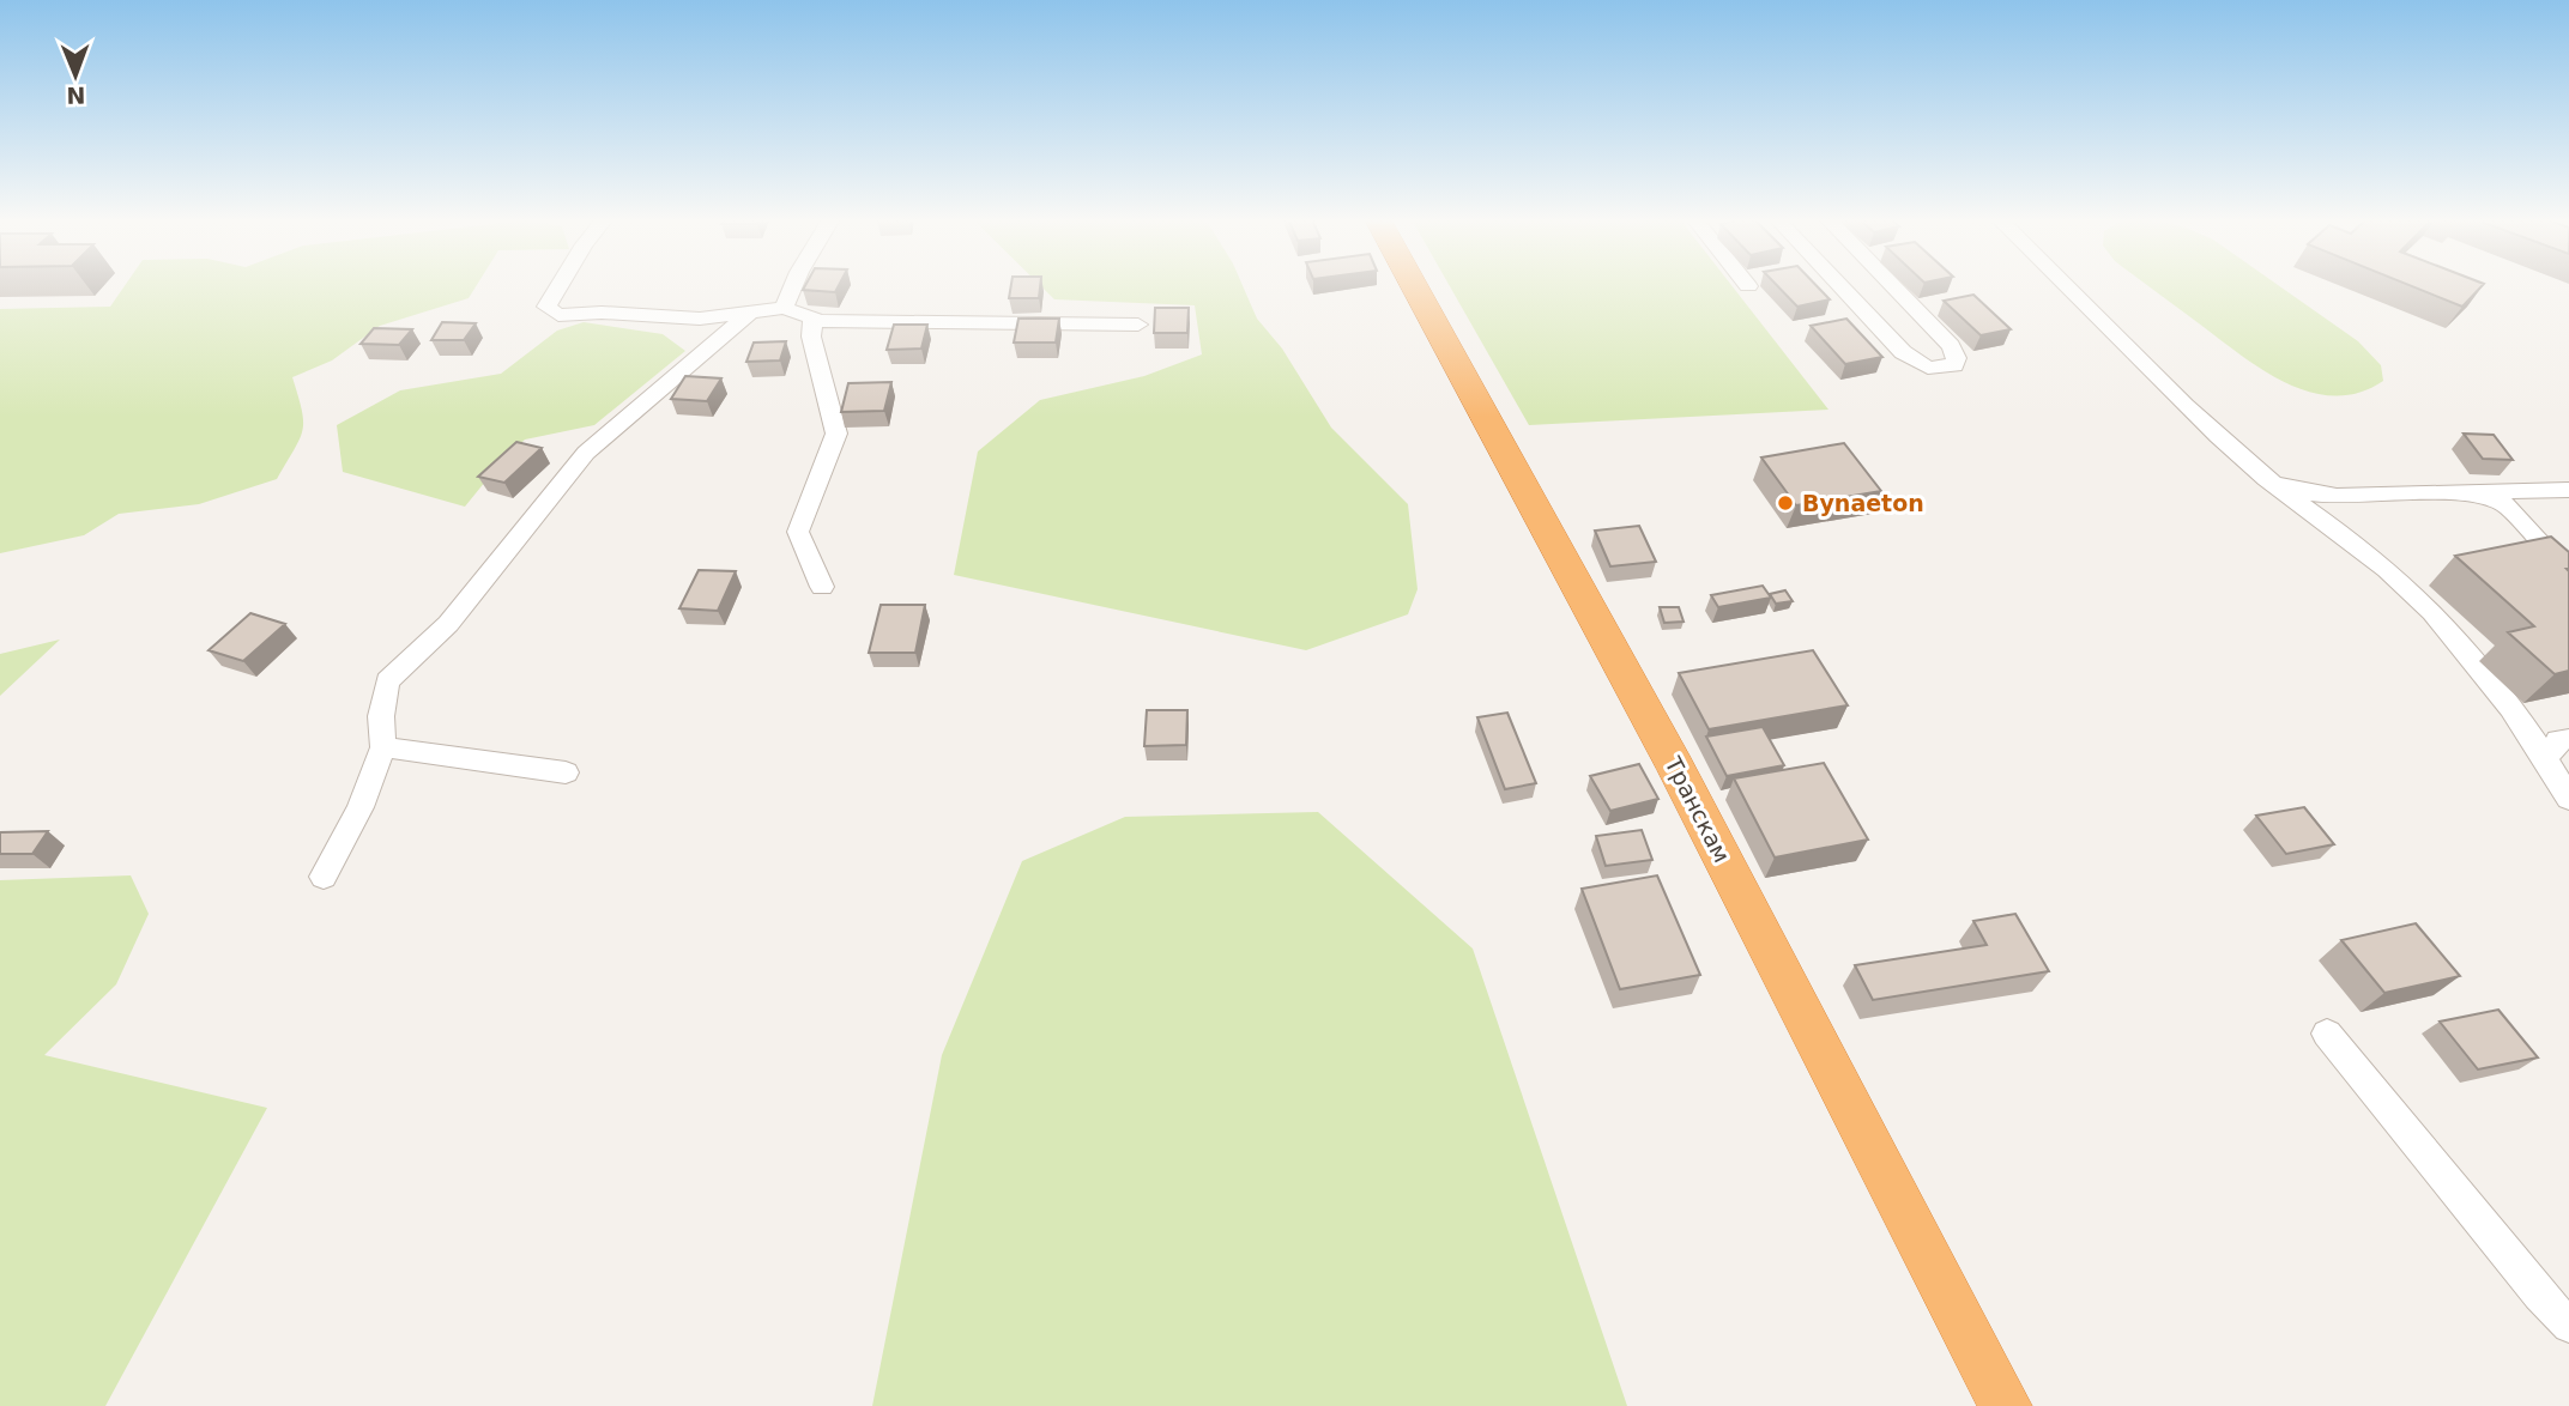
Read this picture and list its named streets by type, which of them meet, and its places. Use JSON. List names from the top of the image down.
{
  "streets": {
    "highway": ["Транскам"]
  },
  "places": ["Bynaeton"],
  "north": "bottom"
}
